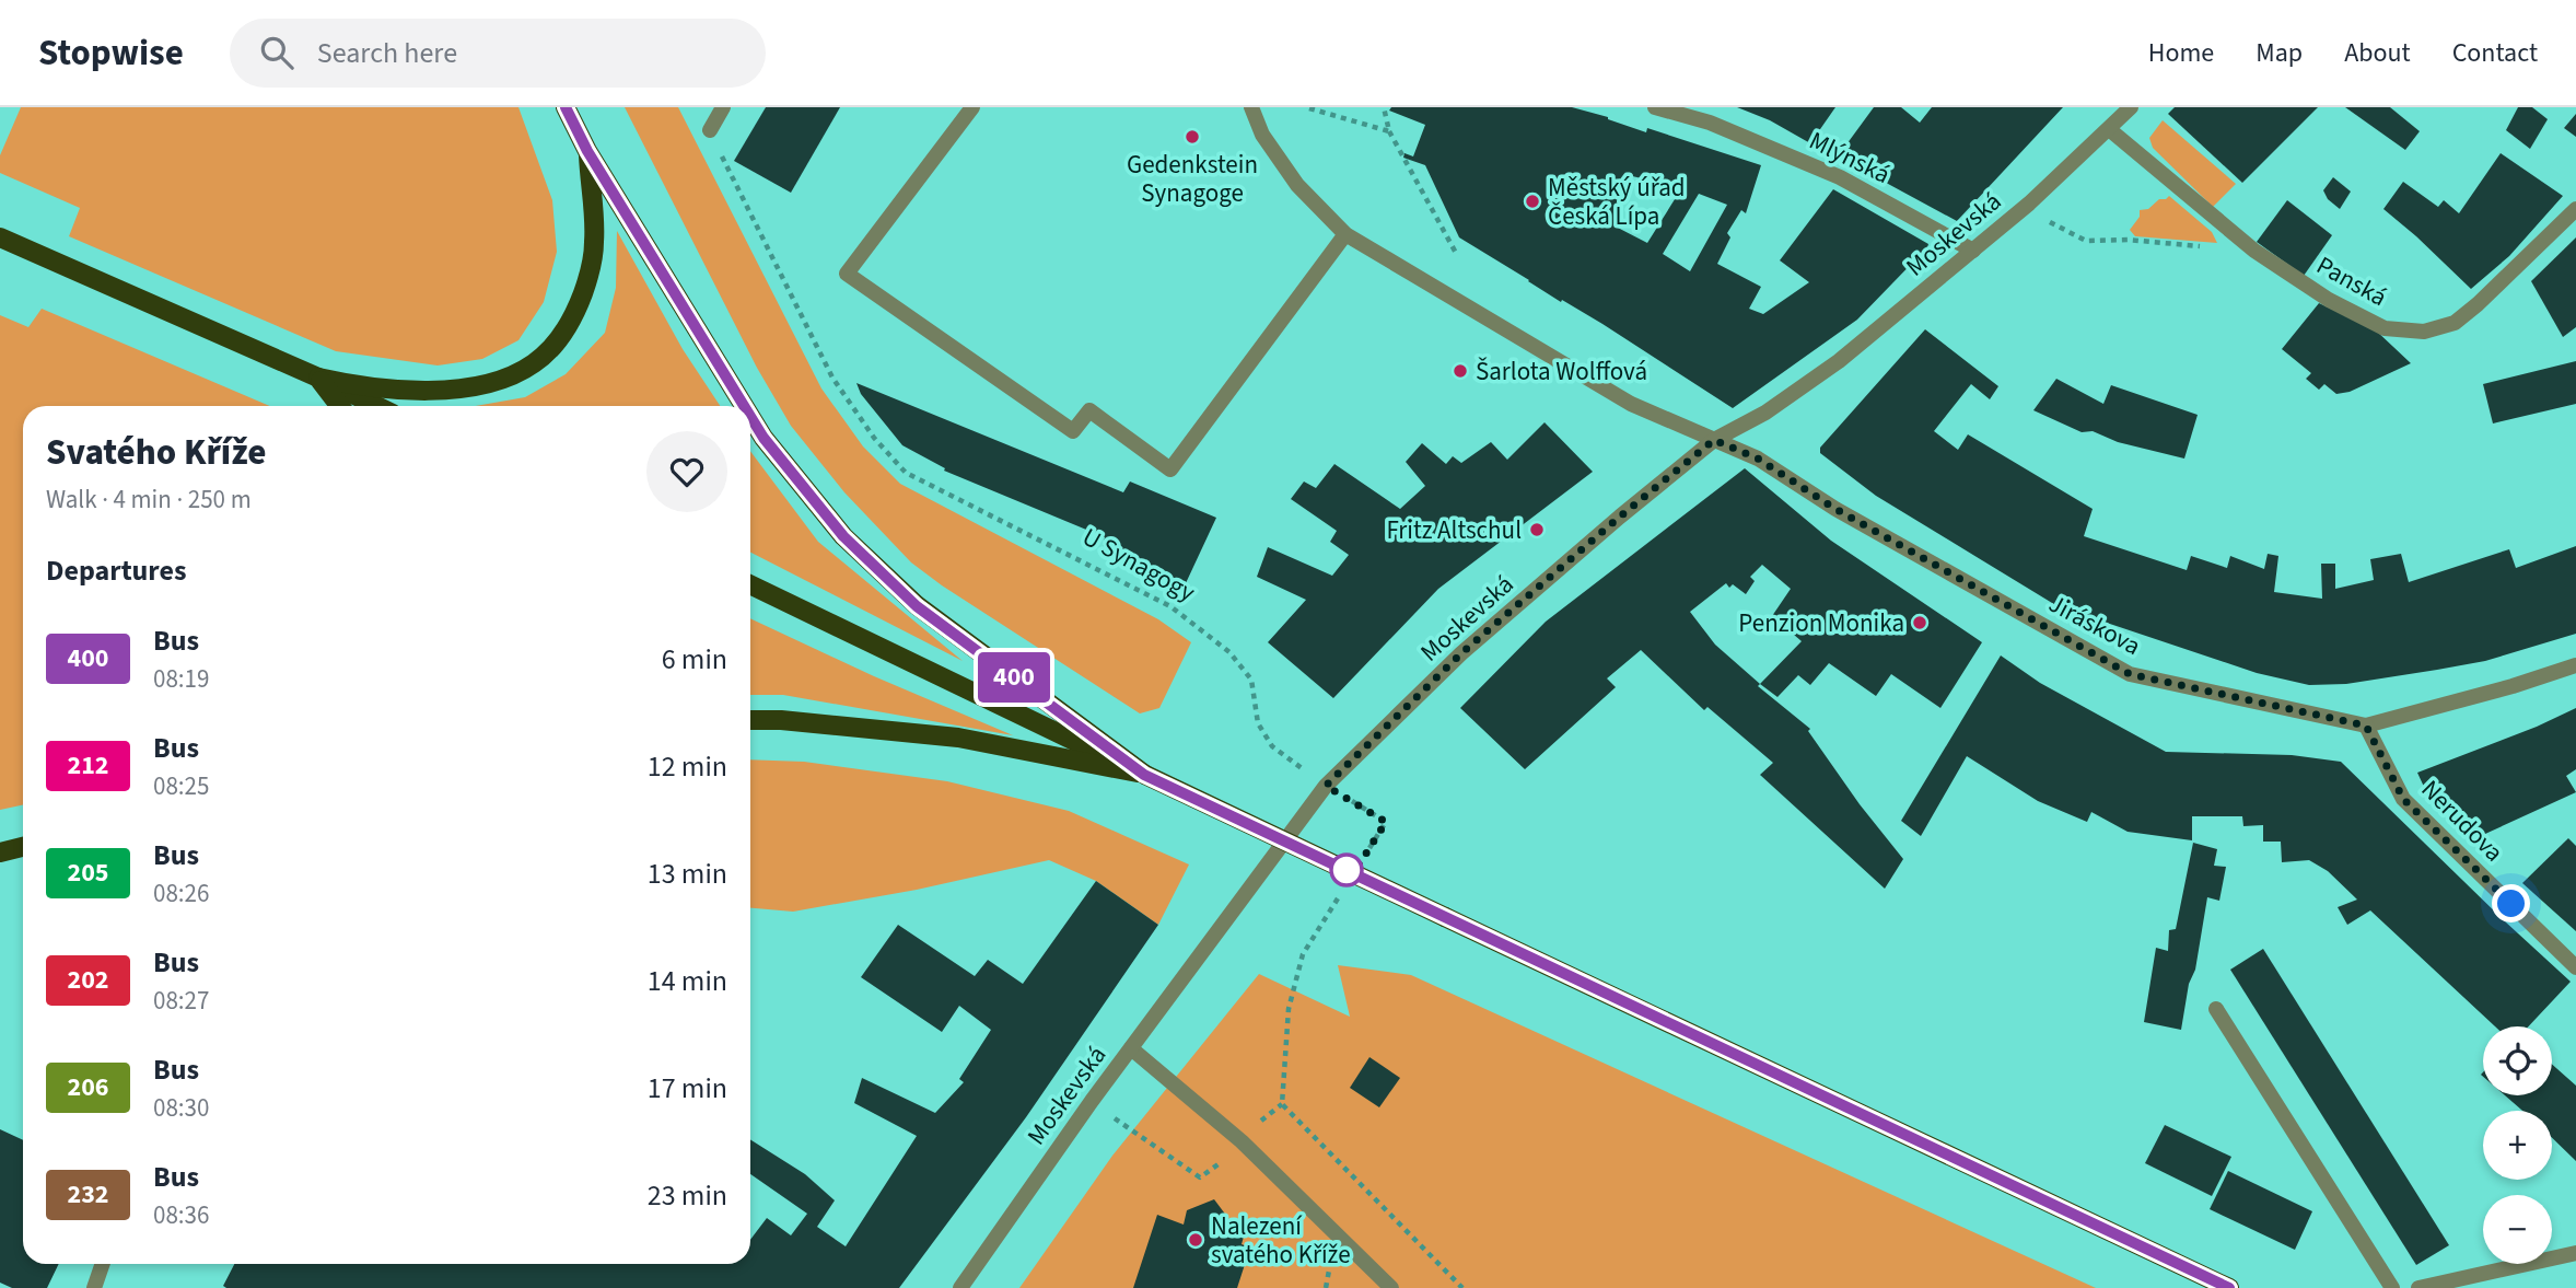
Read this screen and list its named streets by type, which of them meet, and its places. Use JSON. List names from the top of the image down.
{
  "streets": {
    "street": [
      "Mlýnská",
      "Moskevská",
      "Panská",
      "Jiráskova",
      "Nerudova"
    ],
    "path": ["U Synagogy"]
  },
  "crossings": [
    ["Mlýnská", "Moskevská"],
    ["Moskevská", "Panská"],
    ["Moskevská", "U Synagogy"],
    ["Moskevská", "Jiráskova"],
    ["Jiráskova", "Nerudova"]
  ],
  "places": [
    "Gedenkstein Synagoge",
    "Městský úřad Česká Lípa",
    "Šarlota Wolffová",
    "Fritz Altschul",
    "Penzion Monika",
    "Nalezení svatého Kříže"
  ],
  "lines": ["bus line 400"],
  "page": {
    "header": "Stopwise",
    "search": "Search here",
    "nav": [
      "Home",
      "Map",
      "About",
      "Contact"
    ],
    "on_map": "400",
    "heading": [
      ["Svatého Kříže", "Walk · 4 min · 250 m"],
      "Departures"
    ],
    "list": [
      {
        "mark": "400",
        "name": "Bus",
        "note": "08:19",
        "value": "6 min"
      },
      {
        "mark": "212",
        "name": "Bus",
        "note": "08:25",
        "value": "12 min"
      },
      {
        "mark": "205",
        "name": "Bus",
        "note": "08:26",
        "value": "13 min"
      },
      {
        "mark": "202",
        "name": "Bus",
        "note": "08:27",
        "value": "14 min"
      },
      {
        "mark": "206",
        "name": "Bus",
        "note": "08:30",
        "value": "17 min"
      },
      {
        "mark": "232",
        "name": "Bus",
        "note": "08:36",
        "value": "23 min"
      }
    ],
    "map_buttons": ["+", "−"]
  }
}
